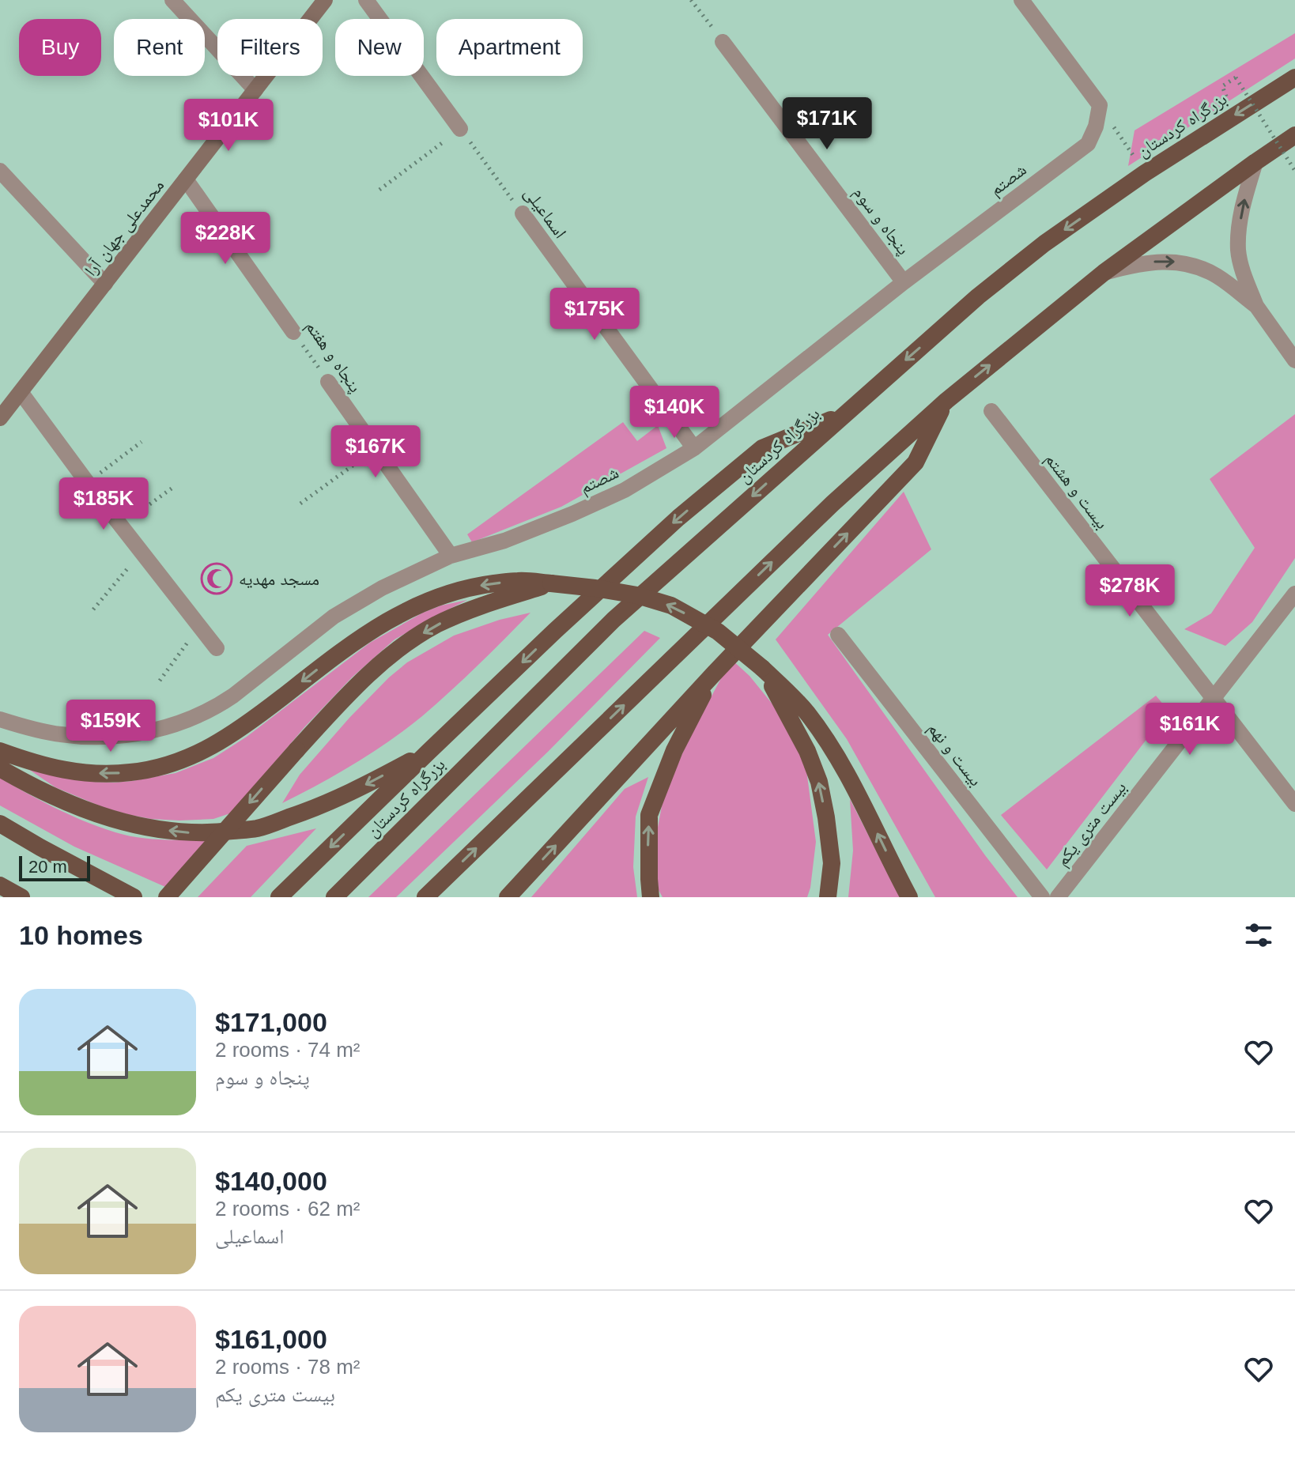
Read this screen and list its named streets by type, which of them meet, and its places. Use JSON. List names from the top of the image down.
{
  "streets": {
    "highway": ["بزرگراه کردستان"],
    "main road": ["محمدعلی جهان آرا"],
    "street": [
      "شصتم",
      "اسماعیلی",
      "پنجاه و سوم",
      "پنجاه و هفتم",
      "بیست و هشتم",
      "بیست و نهم",
      "بیست متری یکم"
    ]
  },
  "crossings": [
    ["شصتم", "اسماعیلی"],
    ["شصتم", "پنجاه و سوم"],
    ["شصتم", "پنجاه و هفتم"],
    ["محمدعلی جهان آرا", "پنجاه و هفتم"],
    ["بیست و هشتم", "بیست متری یکم"]
  ],
  "places": {
    "mosque": ["مسجد مهدیه"]
  },
  "scale_bar": "20 m",
  "page": {
    "chip": [
      "Buy",
      "Rent",
      "Filters",
      "New",
      "Apartment"
    ],
    "price": [
      "$171K",
      "$101K",
      "$228K",
      "$175K",
      "$140K",
      "$167K",
      "$185K",
      "$278K",
      "$159K",
      "$161K"
    ],
    "scale": "20 m",
    "heading": "10 homes",
    "list": [
      {
        "name": "$171,000",
        "note": "2 rooms · 74 m² · پنجاه و سوم"
      },
      {
        "name": "$140,000",
        "note": "2 rooms · 62 m² · اسماعیلی"
      },
      {
        "name": "$161,000",
        "note": "2 rooms · 78 m² · بیست متری یکم"
      }
    ]
  }
}
